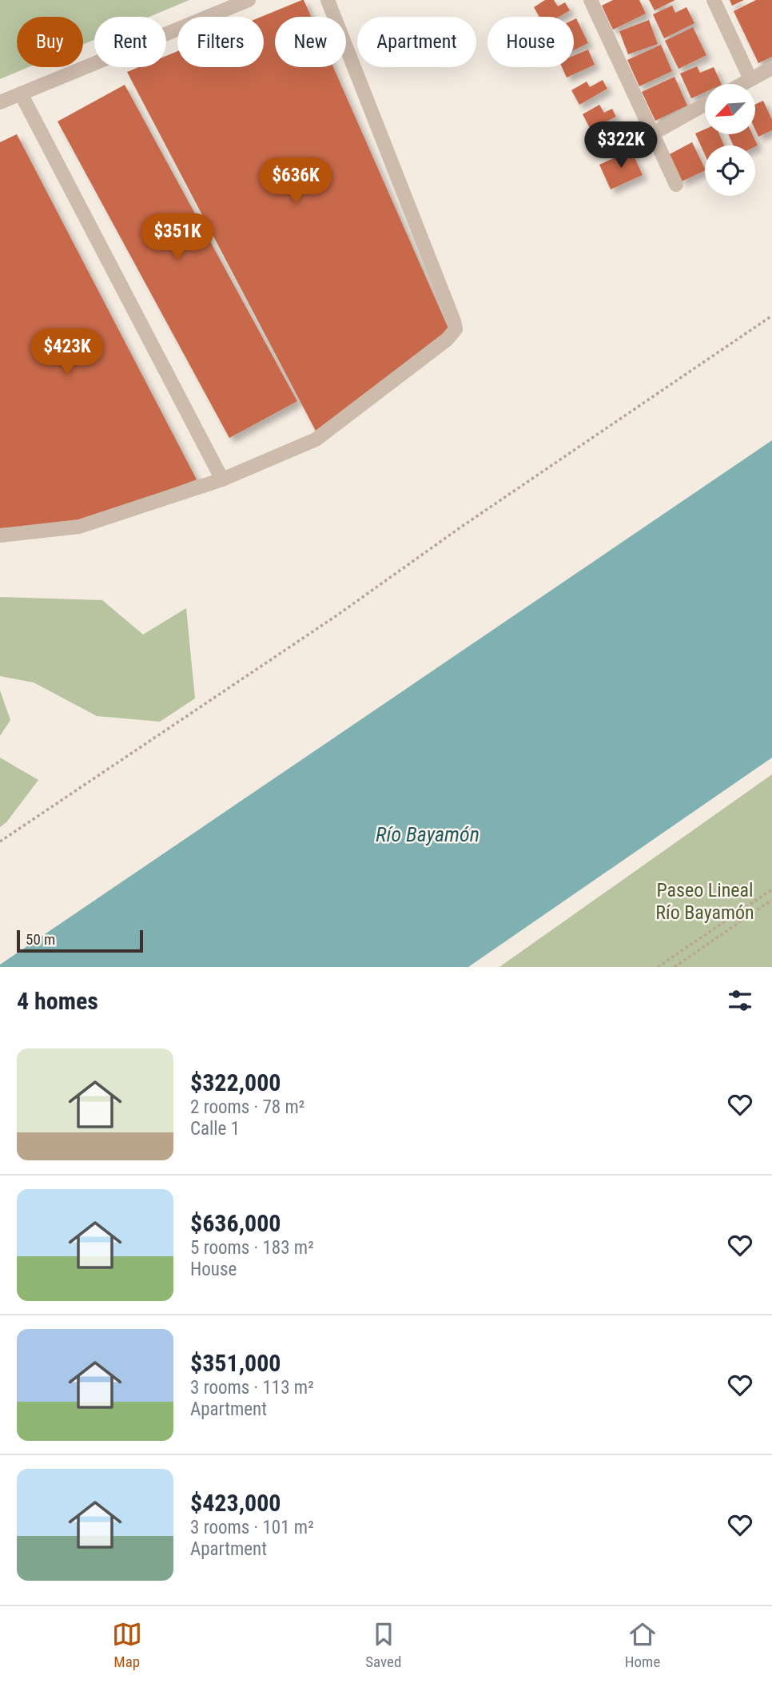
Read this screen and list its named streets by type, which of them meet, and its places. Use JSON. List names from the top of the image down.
{
  "water": ["Río Bayamón"],
  "parks": ["Paseo Lineal Río Bayamón"],
  "scale_bar": "50 m",
  "north": "bottom left",
  "page": {
    "chip": [
      "Buy",
      "Rent",
      "Filters",
      "New",
      "Apartment",
      "House"
    ],
    "price": [
      "$322K",
      "$636K",
      "$351K",
      "$423K"
    ],
    "scale": "50 m",
    "heading": "4 homes",
    "list": [
      {
        "name": "$322,000",
        "note": "2 rooms · 78 m² · Calle 1"
      },
      {
        "name": "$636,000",
        "note": "5 rooms · 183 m² · House"
      },
      {
        "name": "$351,000",
        "note": "3 rooms · 113 m² · Apartment"
      },
      {
        "name": "$423,000",
        "note": "3 rooms · 101 m² · Apartment"
      }
    ],
    "tabs": ["Map", "Saved", "Home"]
  }
}
